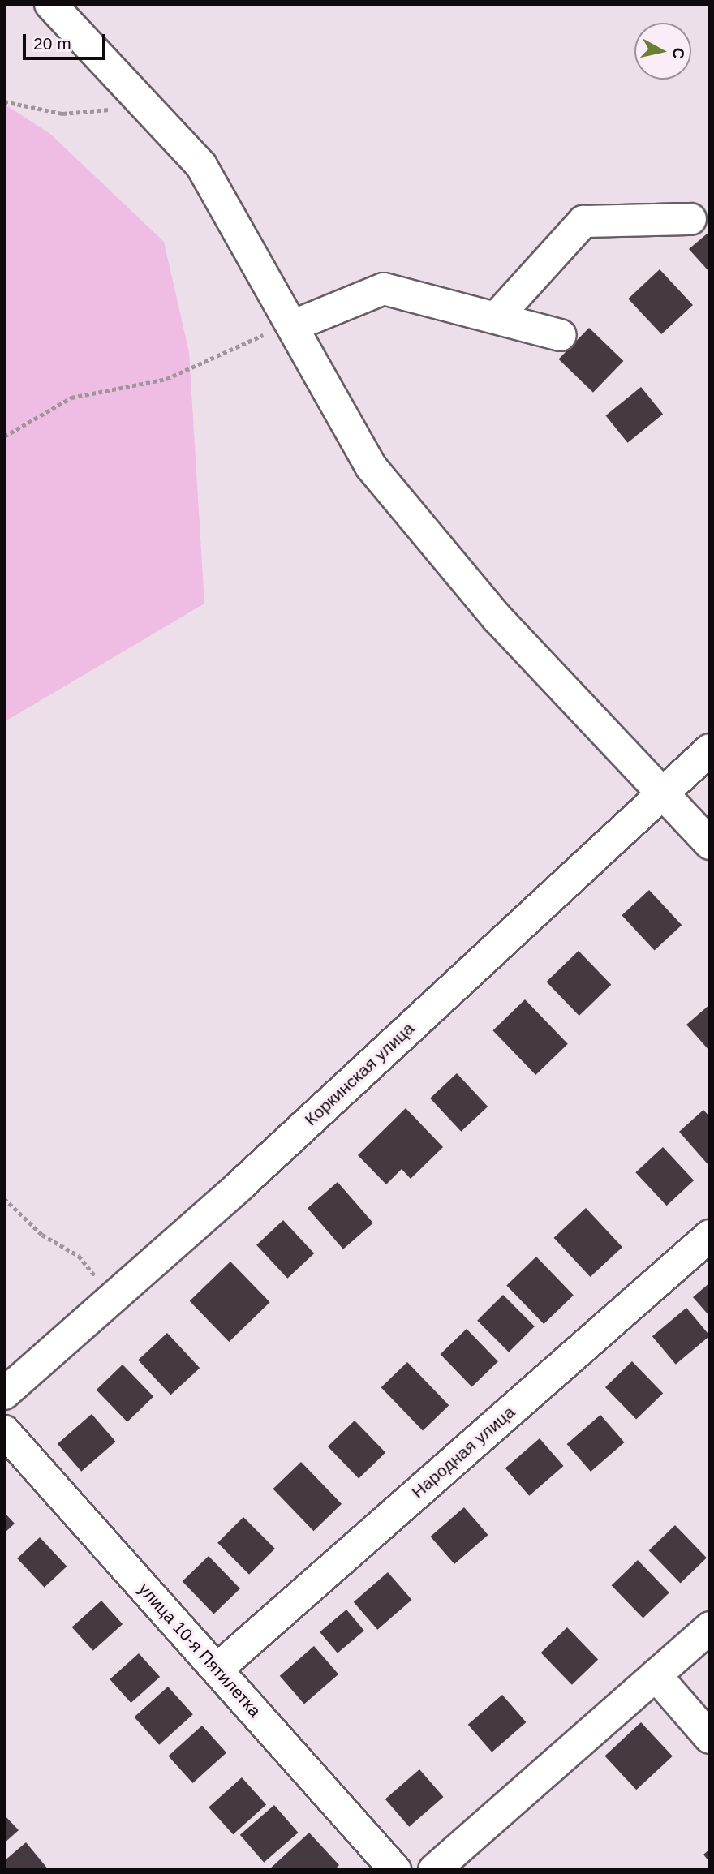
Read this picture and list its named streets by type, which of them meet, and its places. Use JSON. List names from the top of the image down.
{
  "streets": {
    "street": ["Коркинская улица", "Народная улица", "улица 10-я Пятилетка"]
  },
  "crossings": [
    ["Народная улица", "улица 10-я Пятилетка"]
  ],
  "scale_bar": "20 m",
  "north": "right"
}
